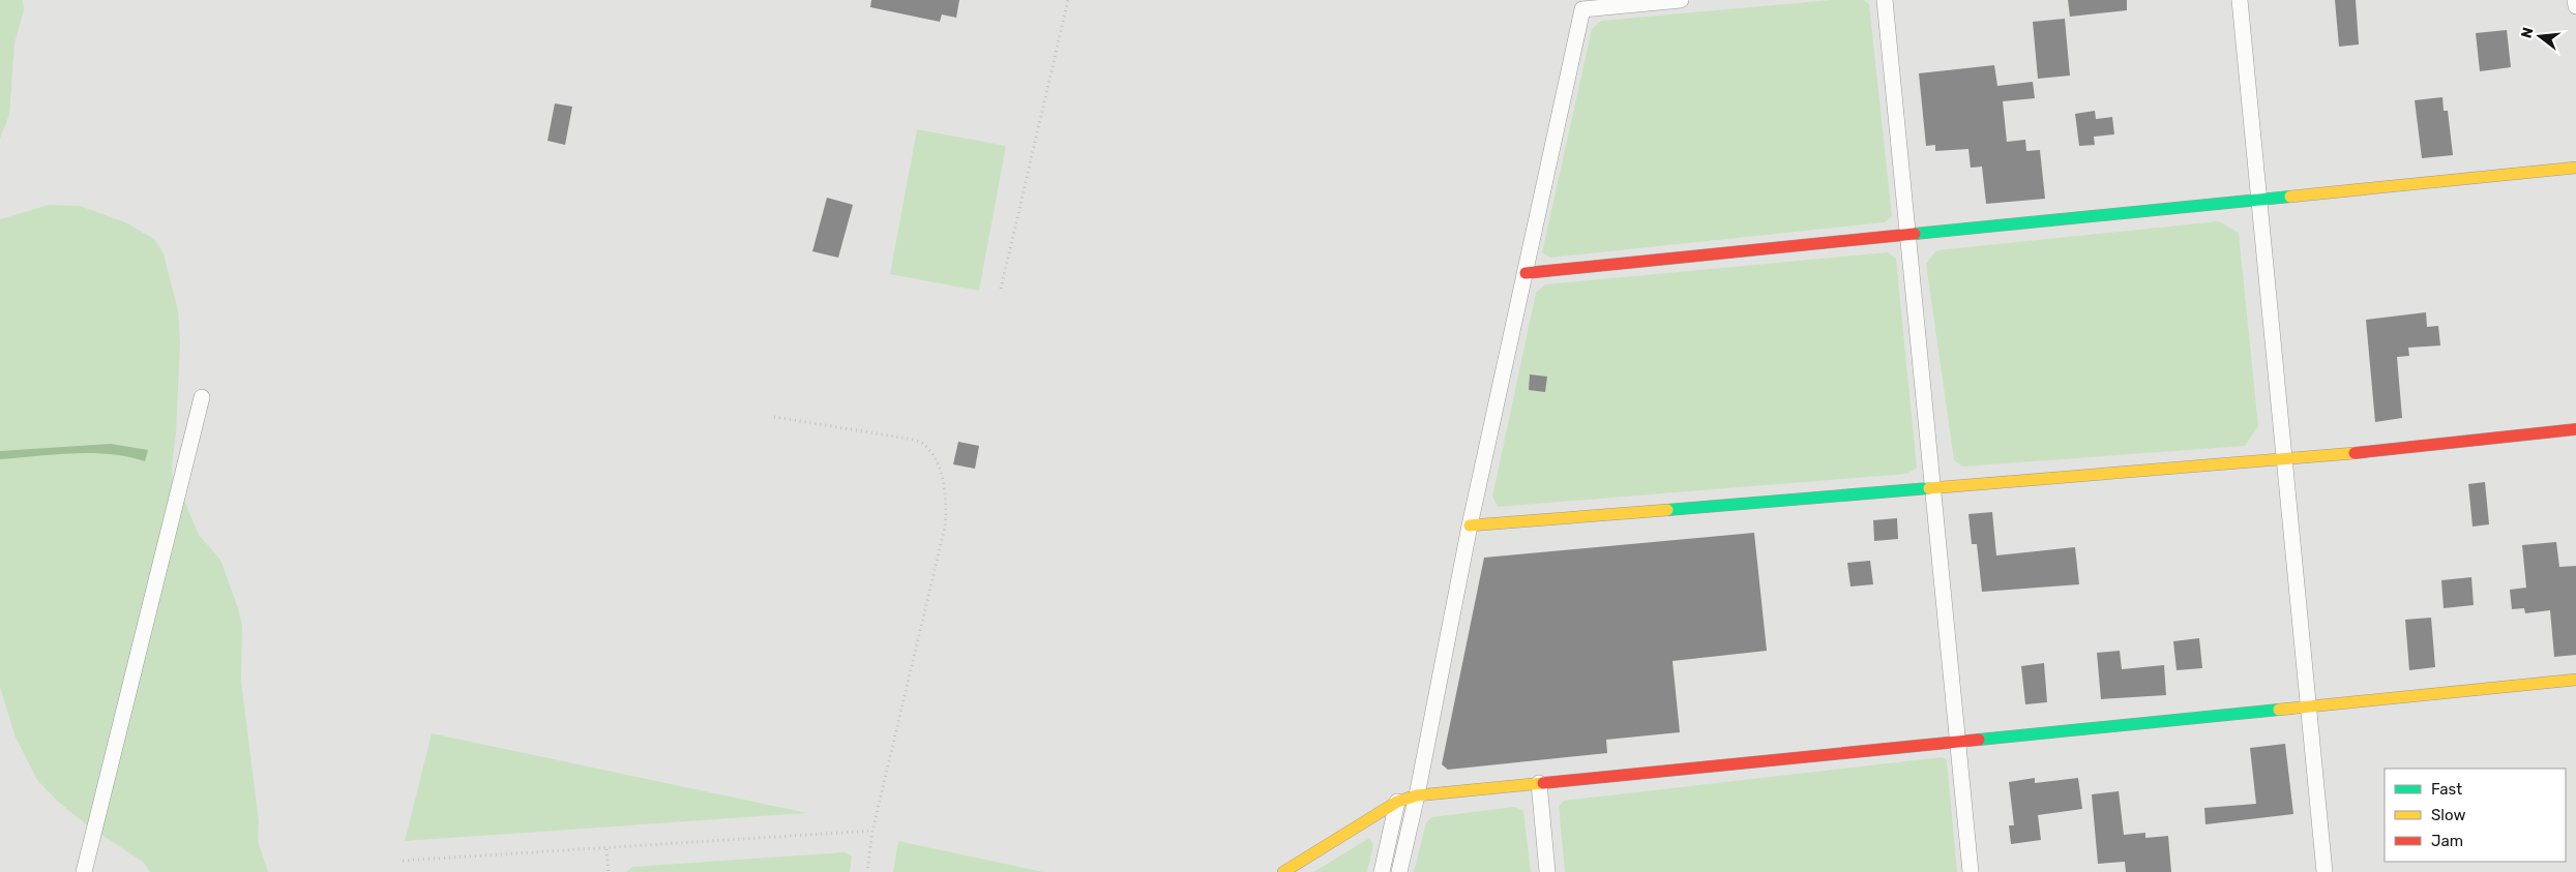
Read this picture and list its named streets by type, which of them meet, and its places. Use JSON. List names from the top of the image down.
{
  "legend": ["Fast", "Slow", "Jam"],
  "north": "left"
}
